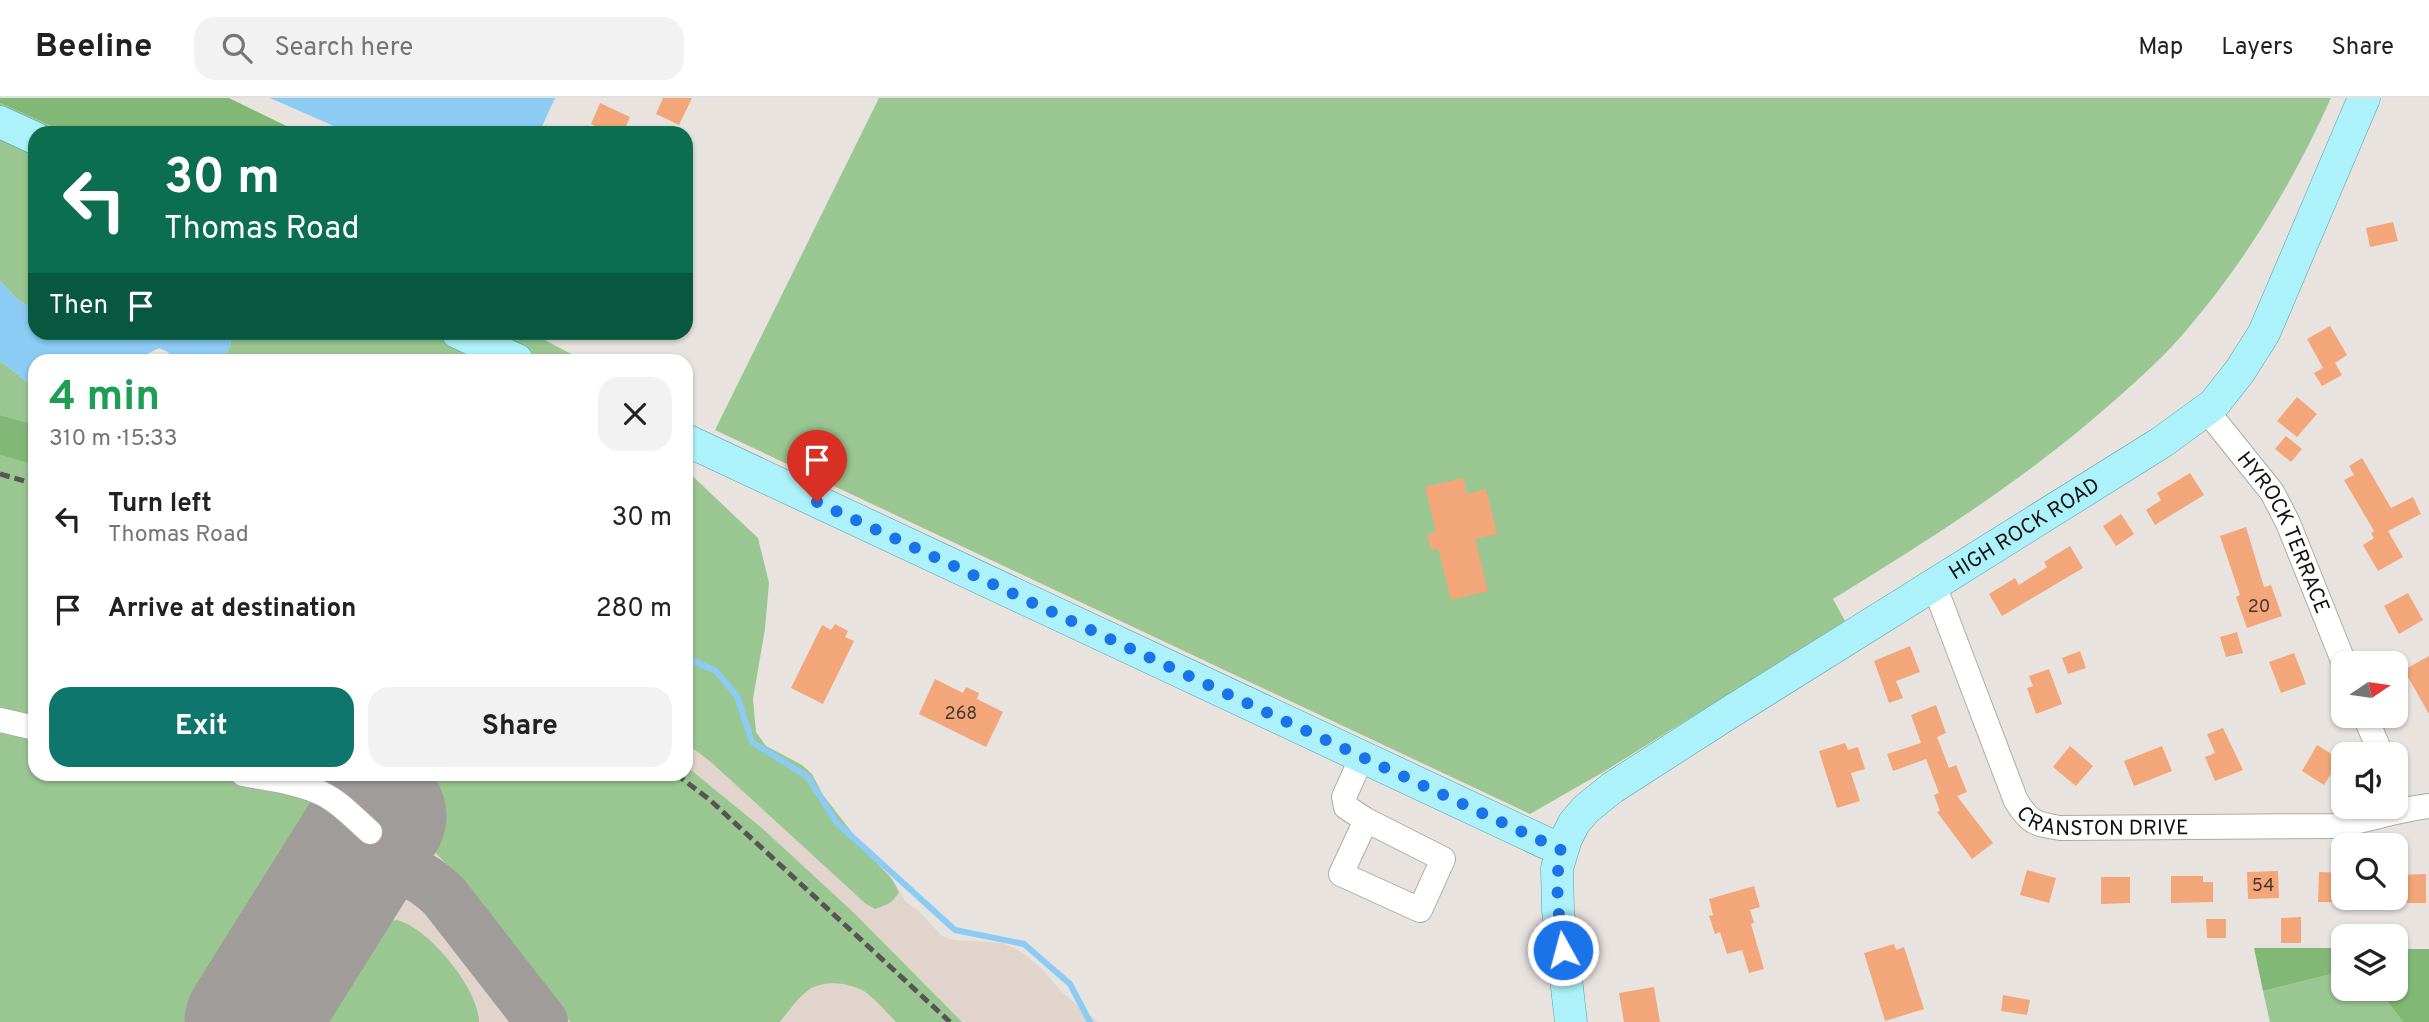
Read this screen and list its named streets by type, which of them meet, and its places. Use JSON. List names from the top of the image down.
{
  "streets": {
    "main road": ["HIGH ROCK ROAD"],
    "street": ["HYROCK TERRACE", "CRANSTON DRIVE"]
  },
  "crossings": [
    ["HIGH ROCK ROAD", "HYROCK TERRACE"],
    ["HIGH ROCK ROAD", "CRANSTON DRIVE"]
  ],
  "house_numbers": ["20", "268", "54"],
  "north": "right",
  "page": {
    "header": "Beeline",
    "search": "Search here",
    "nav": ["Map", "Layers", "Share"],
    "turn": ["30 m", "Thomas Road"],
    "then": "Then",
    "heading": ["4 min", "310 m · 15:33"],
    "list": [
      {
        "name": "Turn left",
        "note": "Thomas Road",
        "value": "30 m"
      },
      {
        "name": "Arrive at destination",
        "value": "280 m"
      }
    ],
    "buttons": ["Exit", "Share"]
  }
}
